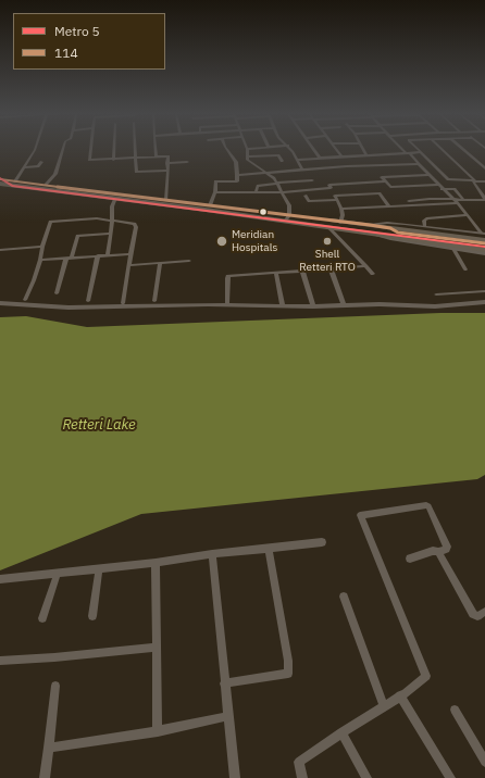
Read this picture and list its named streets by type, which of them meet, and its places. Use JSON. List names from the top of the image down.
{
  "water": ["Retteri Lake"],
  "places": ["Meridian Hospitals", "Shell Retteri RTO"],
  "lines": ["metro line 5", "transit line 114"],
  "legend": ["Metro 5", "114"]
}
